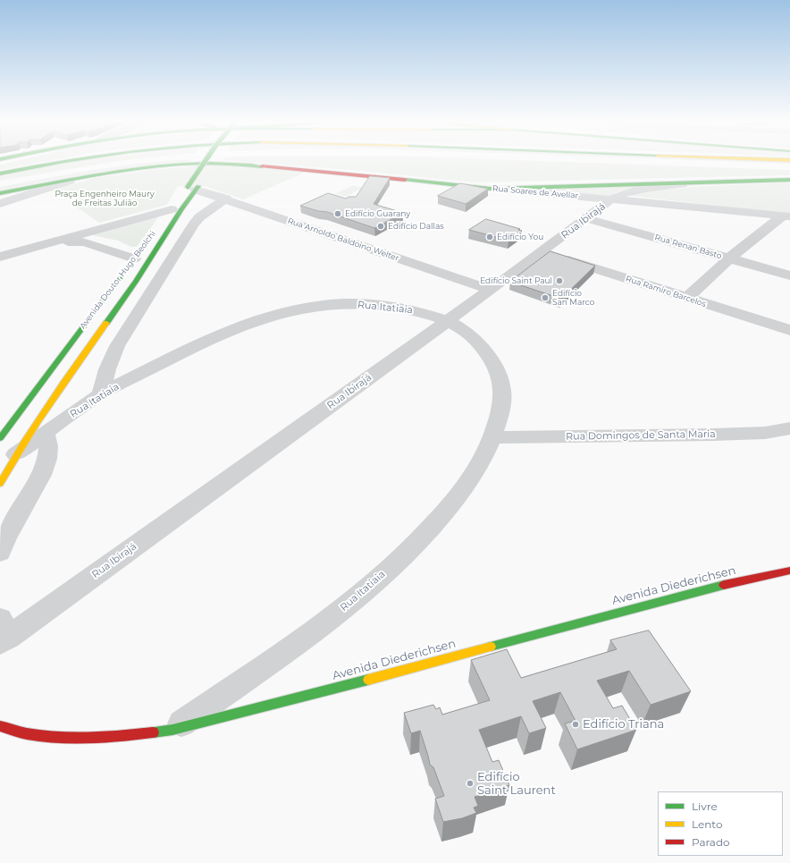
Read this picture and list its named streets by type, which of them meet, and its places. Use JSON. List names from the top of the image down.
{
  "streets": {
    "main road": ["Rua Soares de Avellar", "Avenida Doutor Hugo Beolchi", "Avenida Diederichsen"],
    "street": [
      "Rua Ibirajá",
      "Rua Arnoldo Baldoino Welter",
      "Rua Renan Basto",
      "Rua Ramiro Barcelos",
      "Rua Itatiaia",
      "Rua Domingos de Santa Maria"
    ]
  },
  "crossings": [
    ["Rua Soares de Avellar", "Rua Ibirajá"],
    ["Rua Ibirajá", "Rua Arnoldo Baldoino Welter"],
    ["Rua Ibirajá", "Rua Renan Basto"],
    ["Rua Ibirajá", "Rua Ramiro Barcelos"],
    ["Rua Ibirajá", "Rua Itatiaia"],
    ["Rua Arnoldo Baldoino Welter", "Avenida Doutor Hugo Beolchi"],
    ["Avenida Doutor Hugo Beolchi", "Rua Itatiaia"],
    ["Rua Itatiaia", "Rua Domingos de Santa Maria"],
    ["Rua Itatiaia", "Avenida Diederichsen"]
  ],
  "parks": ["Praça Engenheiro Maury de Freitas Julião"],
  "places": [
    "Edifício Guarany",
    "Edifício Dallas",
    "Edifício You",
    "Edifício Saint Paul",
    "Edifício San Marco",
    "Edifício Triana",
    "Edifício Saint Laurent"
  ],
  "legend": ["Livre", "Lento", "Parado"]
}
